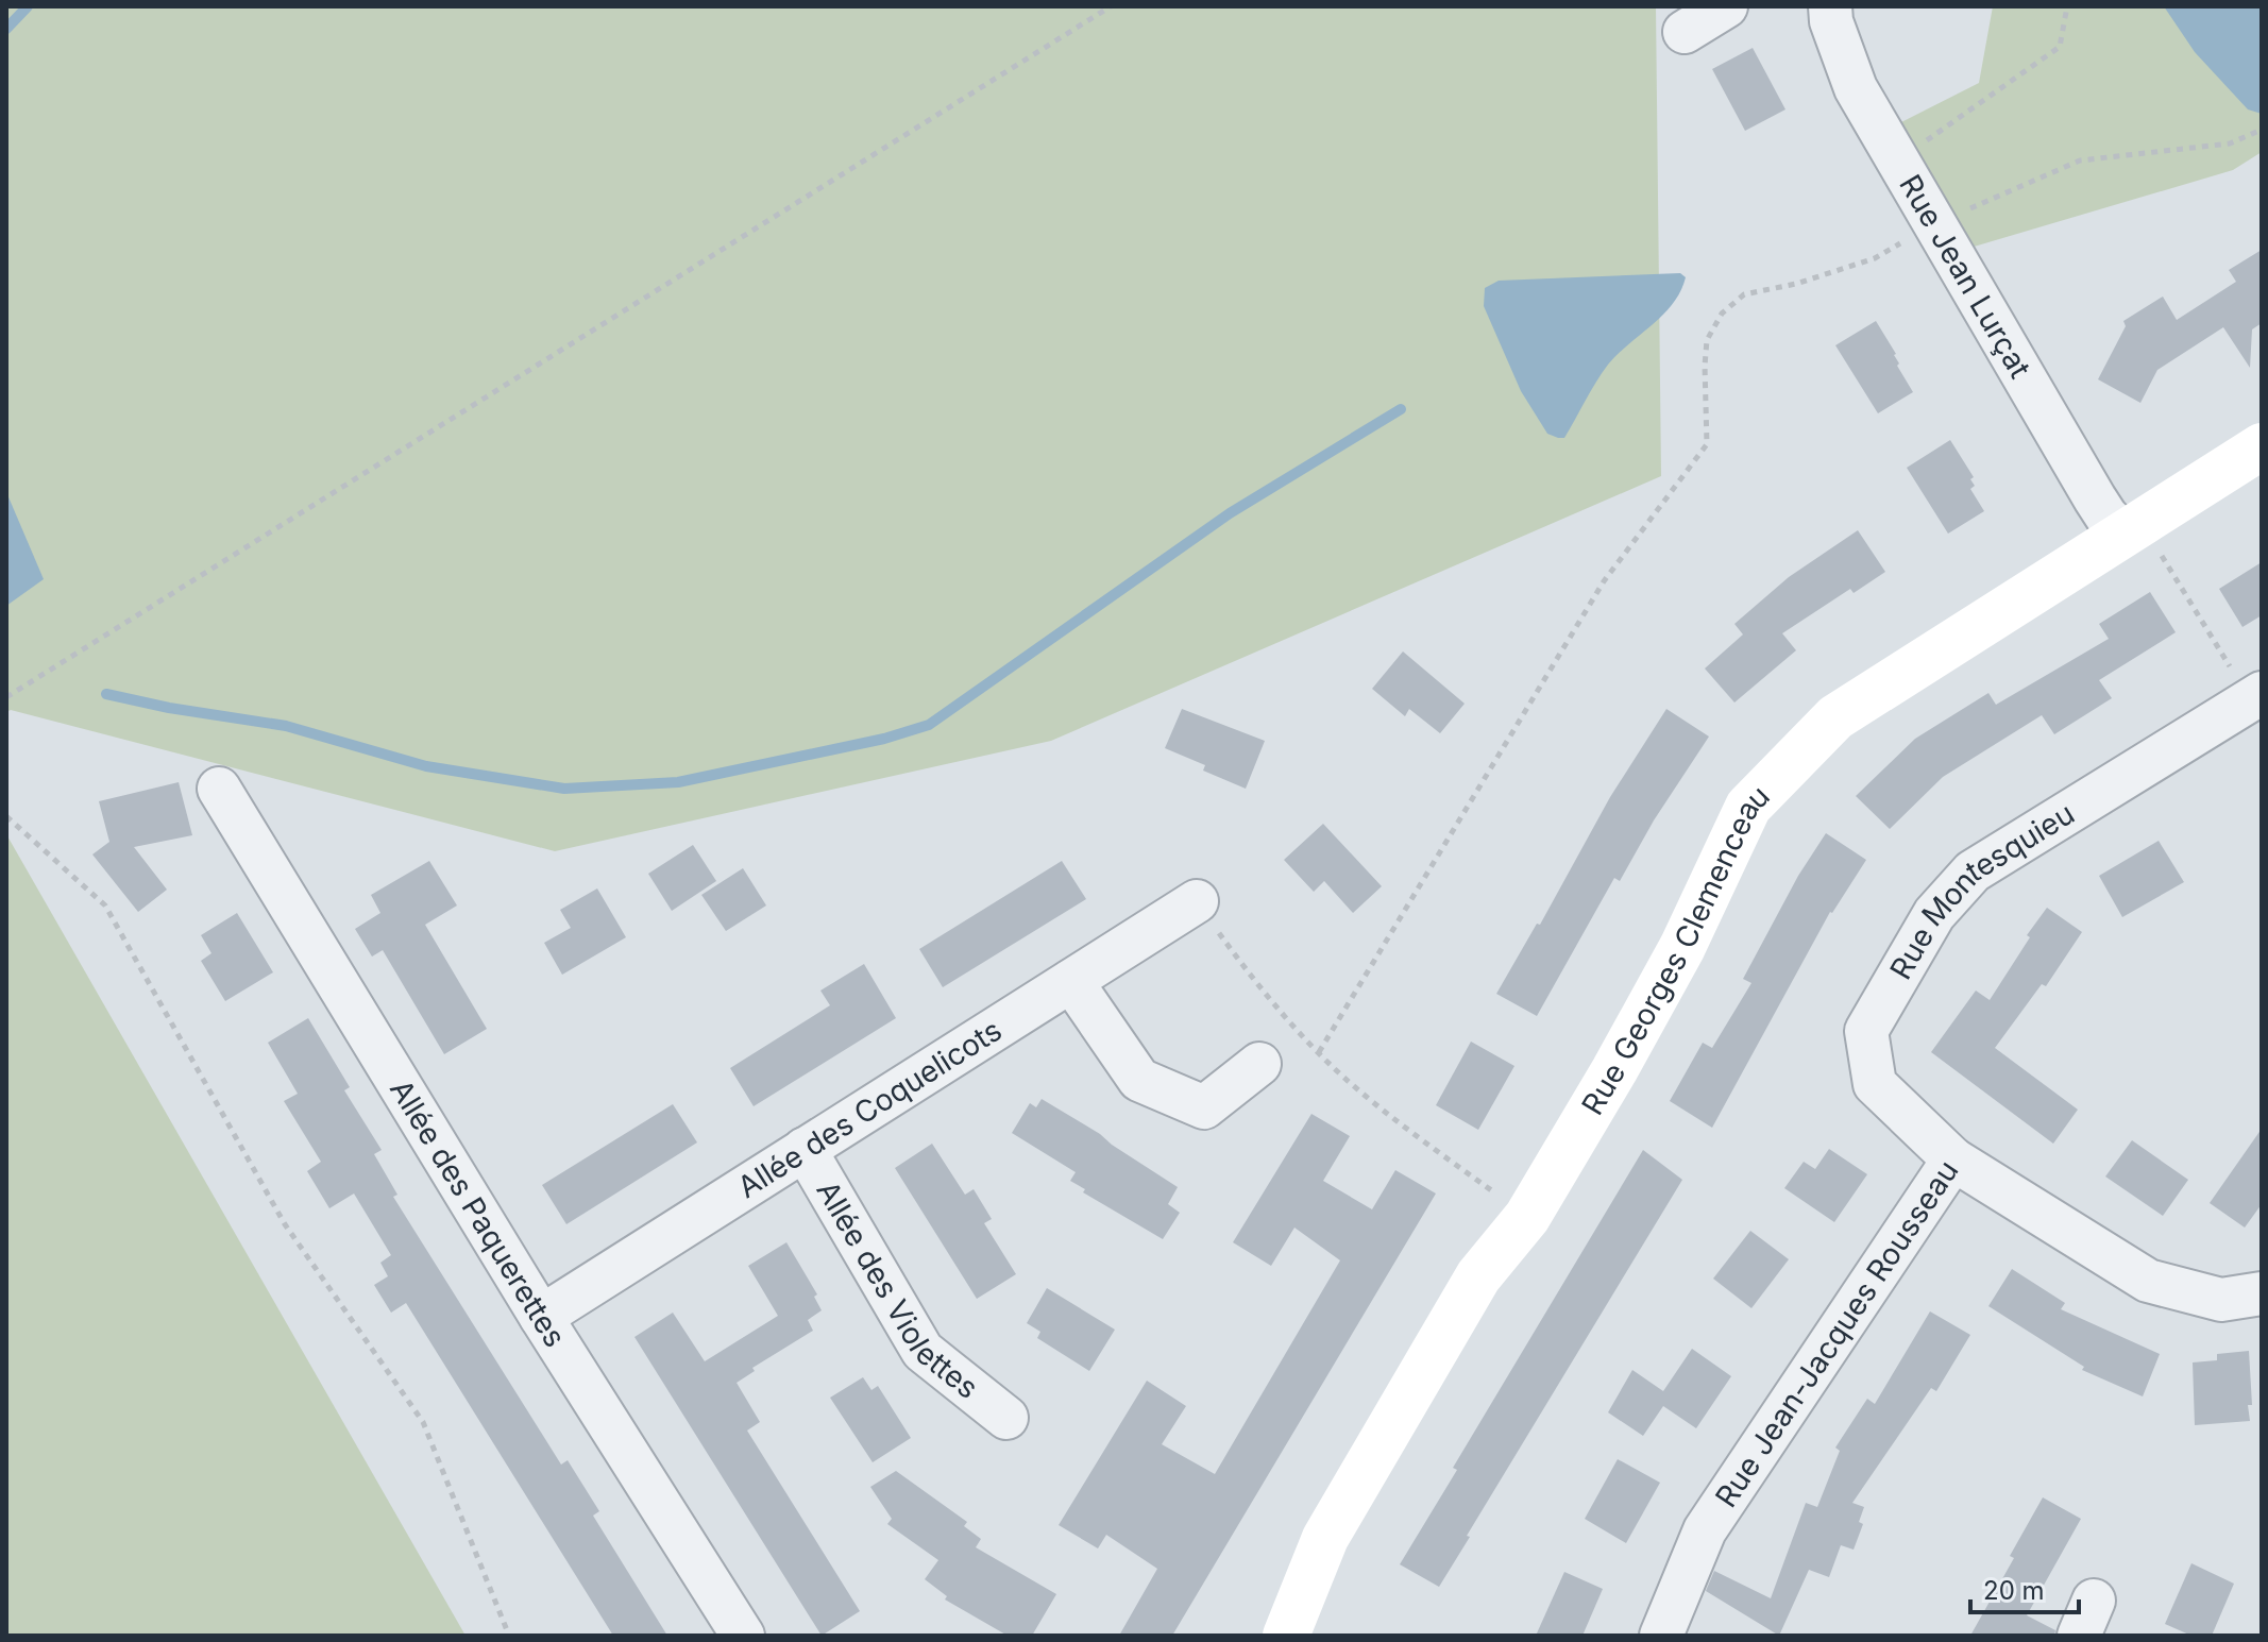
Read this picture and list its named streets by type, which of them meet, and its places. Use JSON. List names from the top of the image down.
{
  "streets": {
    "street": [
      "Rue Jean Lurçat",
      "Rue Montesquieu",
      "Rue Georges Clemenceau",
      "Allée des Coquelicots",
      "Allée des Paquerettes",
      "Allée des Violettes",
      "Rue Jean-Jacques Rousseau"
    ]
  },
  "crossings": [
    ["Rue Jean Lurçat", "Rue Georges Clemenceau"],
    ["Rue Montesquieu", "Rue Jean-Jacques Rousseau"],
    ["Allée des Coquelicots", "Allée des Paquerettes"],
    ["Allée des Coquelicots", "Allée des Violettes"]
  ],
  "scale_bar": "20 m"
}
